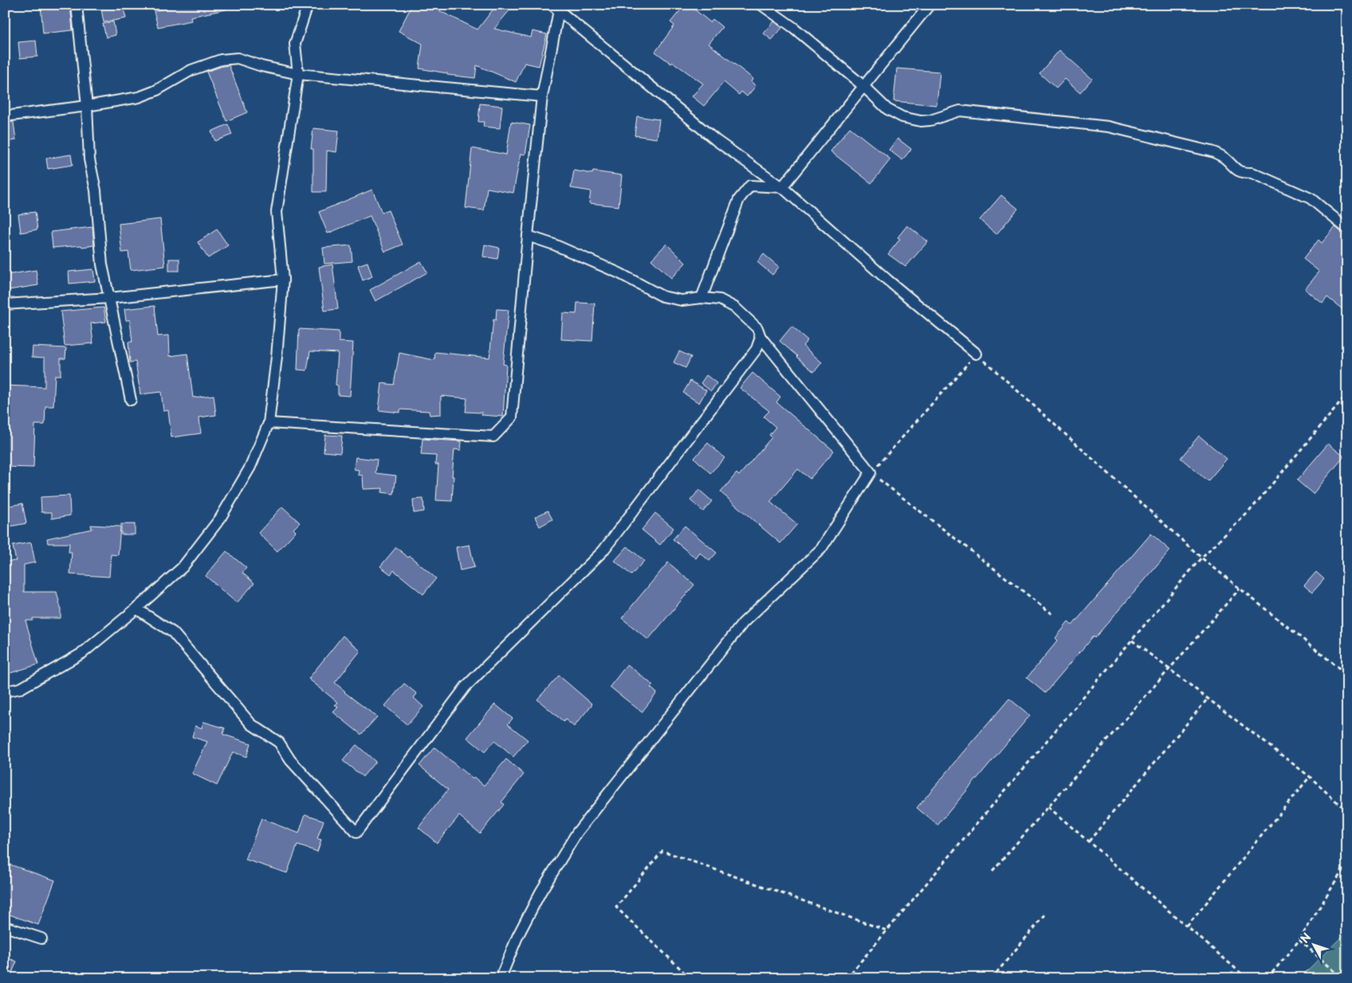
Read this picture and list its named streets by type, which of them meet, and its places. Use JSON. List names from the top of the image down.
{
  "north": "top left"
}
